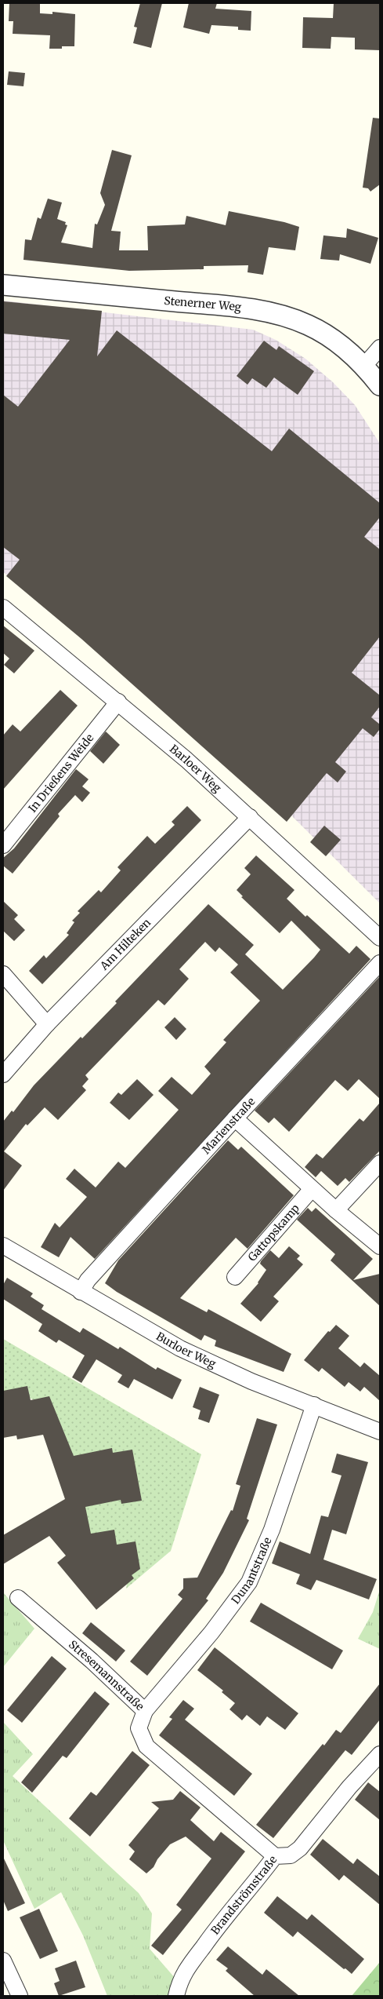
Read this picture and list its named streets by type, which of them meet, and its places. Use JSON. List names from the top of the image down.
{
  "streets": {
    "street": [
      "Stenerner Weg",
      "Barloer Weg",
      "In Drießens Weide",
      "Am Hilteken",
      "Marienstraße",
      "Gattopskamp",
      "Burloer Weg",
      "Dunantstraße",
      "Stresemannstraße",
      "Brandströmstraße"
    ]
  },
  "crossings": [
    ["Barloer Weg", "In Drießens Weide"],
    ["Barloer Weg", "Am Hilteken"],
    ["Marienstraße", "Burloer Weg"],
    ["Burloer Weg", "Dunantstraße"],
    ["Dunantstraße", "Stresemannstraße"],
    ["Stresemannstraße", "Brandströmstraße"]
  ]
}
